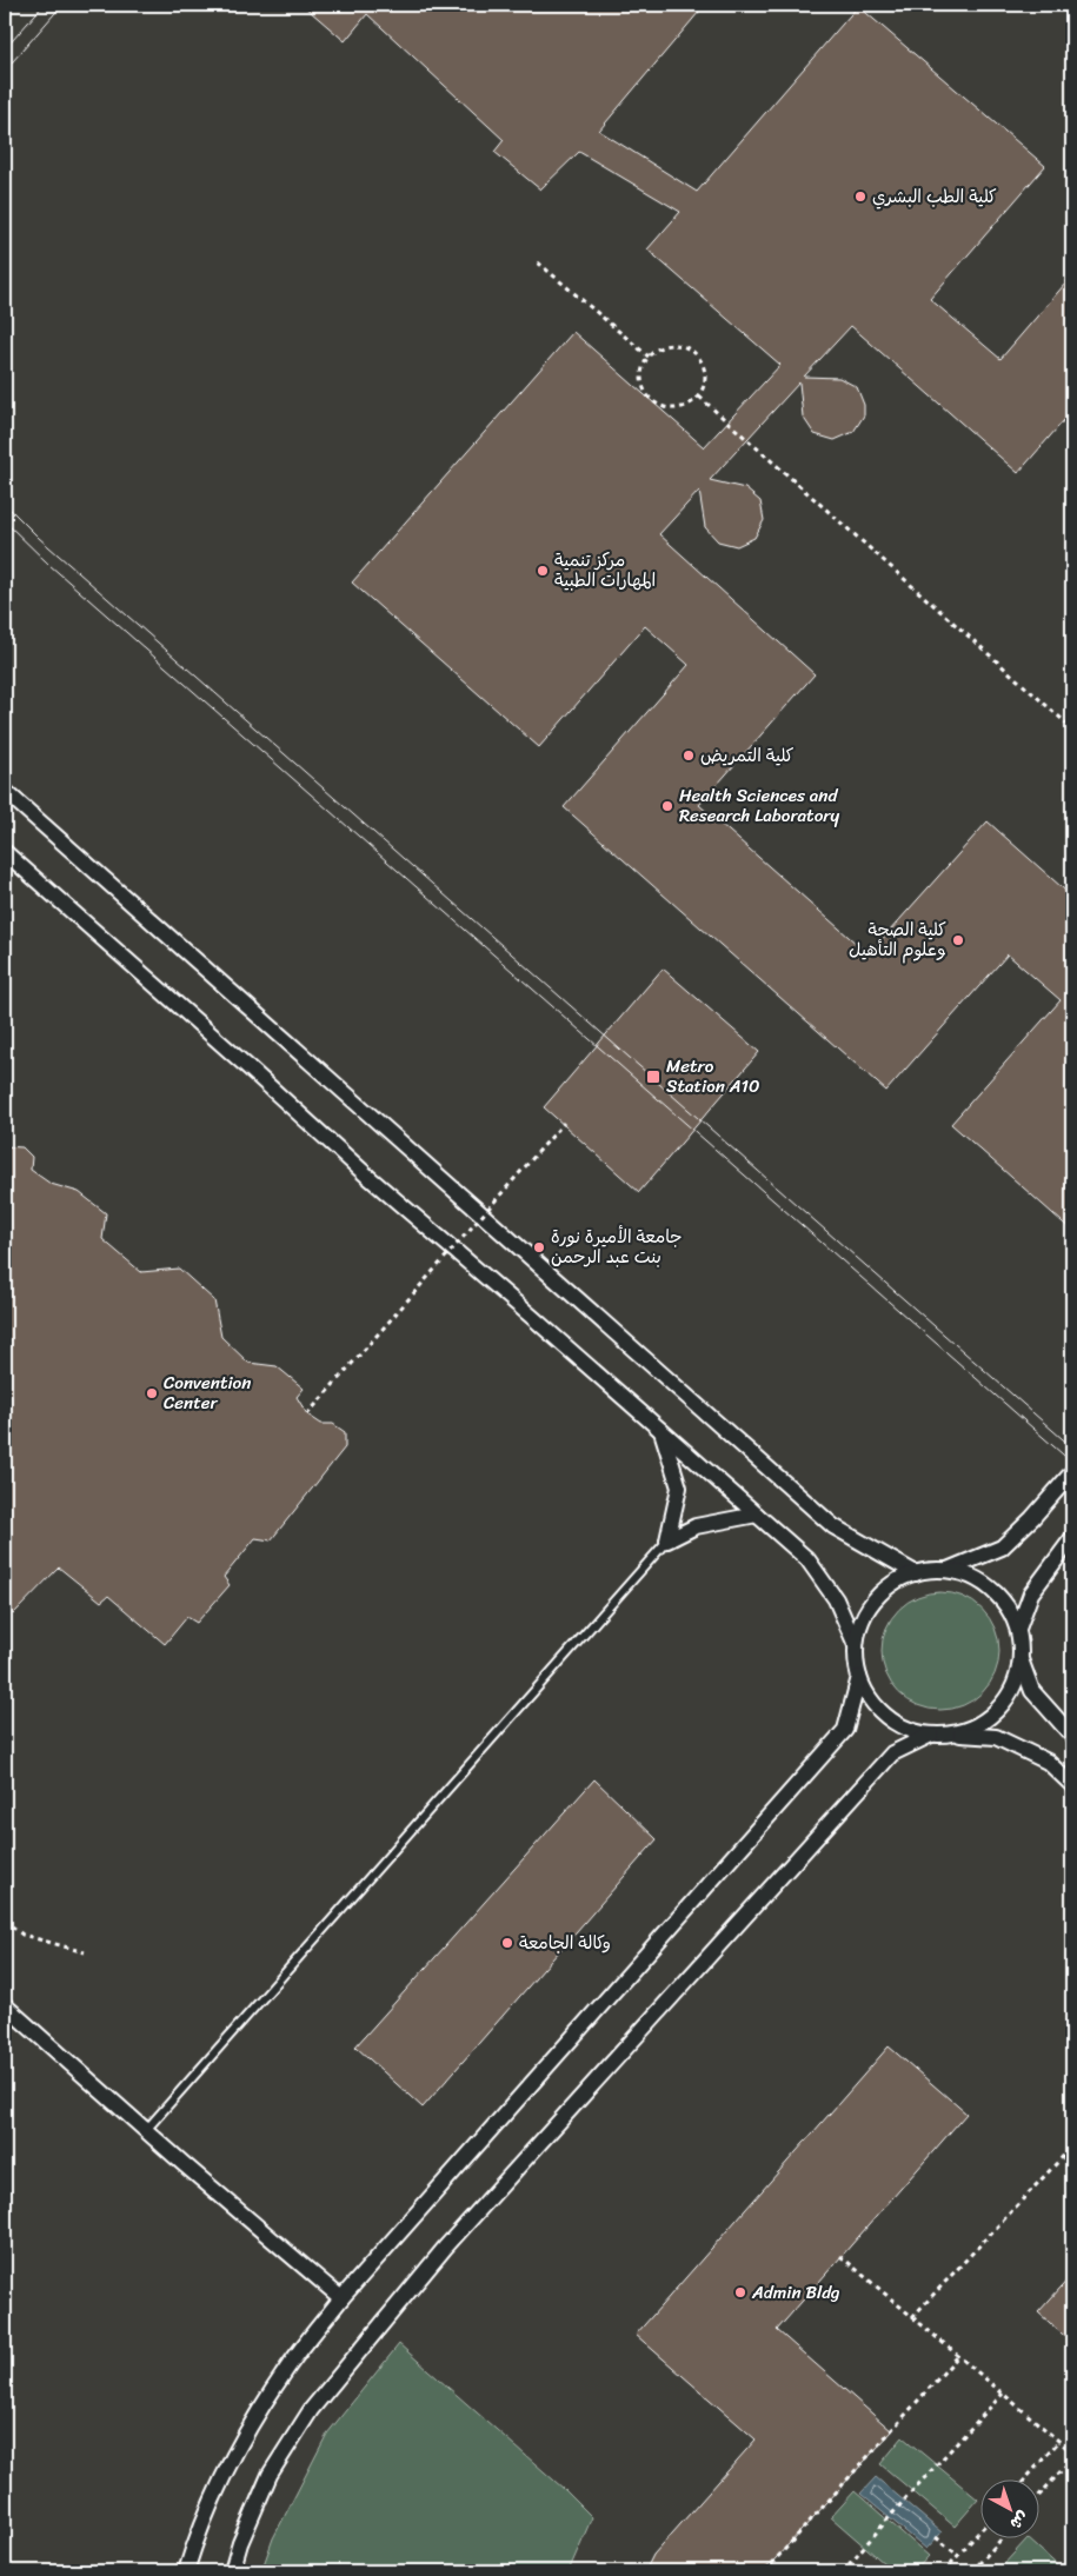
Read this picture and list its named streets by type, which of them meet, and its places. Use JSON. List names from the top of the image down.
{
  "places": {
    "other": [
      "كلية الطب البشري",
      "مركز تنمية المهارات الطبية",
      "كلية التمريض",
      "Health Sciences and Research Laboratory",
      "كلية الصحة وعلوم التأهيل",
      "جامعة الأميرة نورة بنت عبد الرحمن",
      "Convention Center",
      "وكالة الجامعة",
      "Admin Bldg"
    ],
    "transit": ["Metro Station A10"]
  },
  "north": "bottom right"
}
